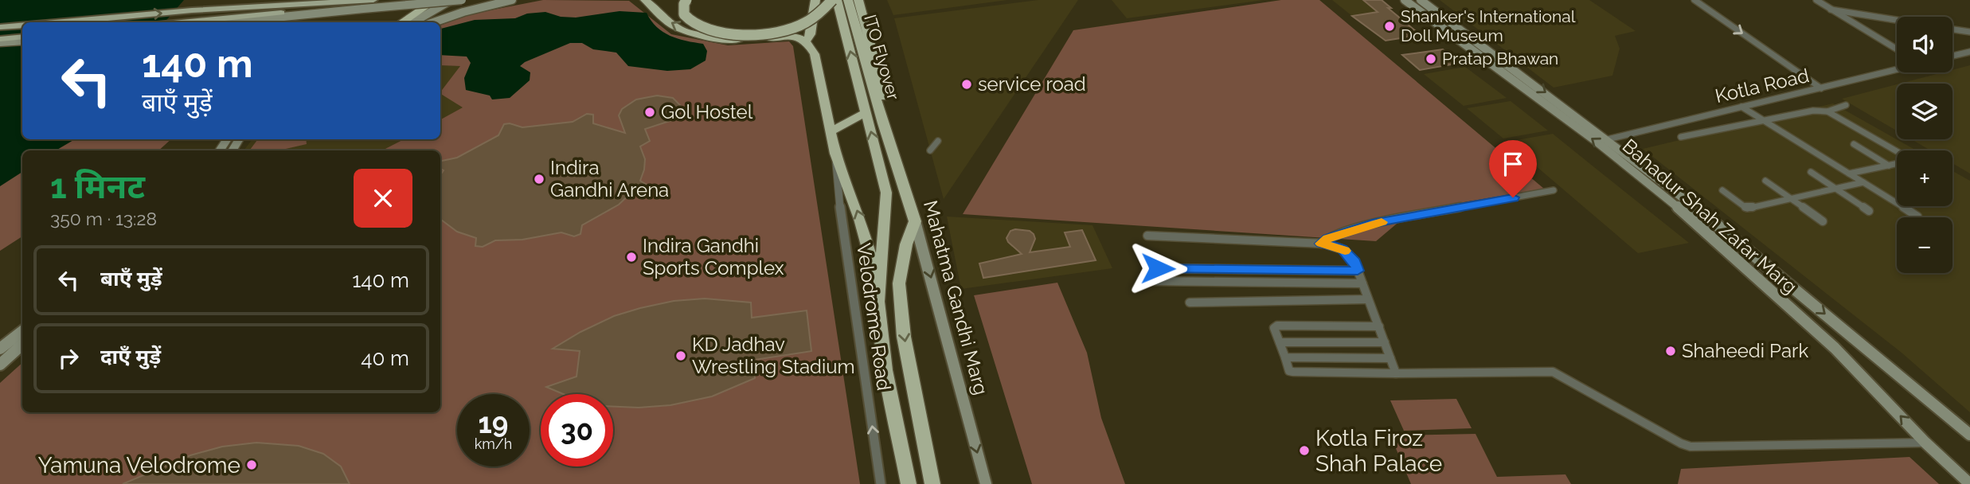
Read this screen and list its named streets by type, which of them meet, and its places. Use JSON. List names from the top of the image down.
{
  "streets": {
    "highway": ["ITO Flyover", "Mahatma Gandhi Marg"],
    "main road": ["Bahadur Shah Zafar Marg"],
    "street": ["Kotla Road", "Velodrome Road"]
  },
  "crossings": [
    ["ITO Flyover", "Mahatma Gandhi Marg"],
    ["Kotla Road", "Bahadur Shah Zafar Marg"]
  ],
  "one_way": ["Velodrome Road"],
  "places": [
    "Shanker's International Doll Museum",
    "Pratap Bhawan",
    "service road",
    "Gol Hostel",
    "Indira Gandhi Arena",
    "Indira Gandhi Sports Complex",
    "Shaheedi Park",
    "KD Jadhav Wrestling Stadium",
    "Kotla Firoz Shah Palace",
    "Yamuna Velodrome"
  ],
  "page": {
    "map_buttons": ["+", "−"],
    "turn": ["140 m", "बाएँ मुड़ें"],
    "heading": ["1 मिनट", "350 m · 13:28"],
    "list": [
      {
        "name": "बाएँ मुड़ें",
        "value": "140 m"
      },
      {
        "name": "दाएँ मुड़ें",
        "value": "40 m"
      }
    ],
    "speed": "19 km/h",
    "limit": "30"
  }
}
